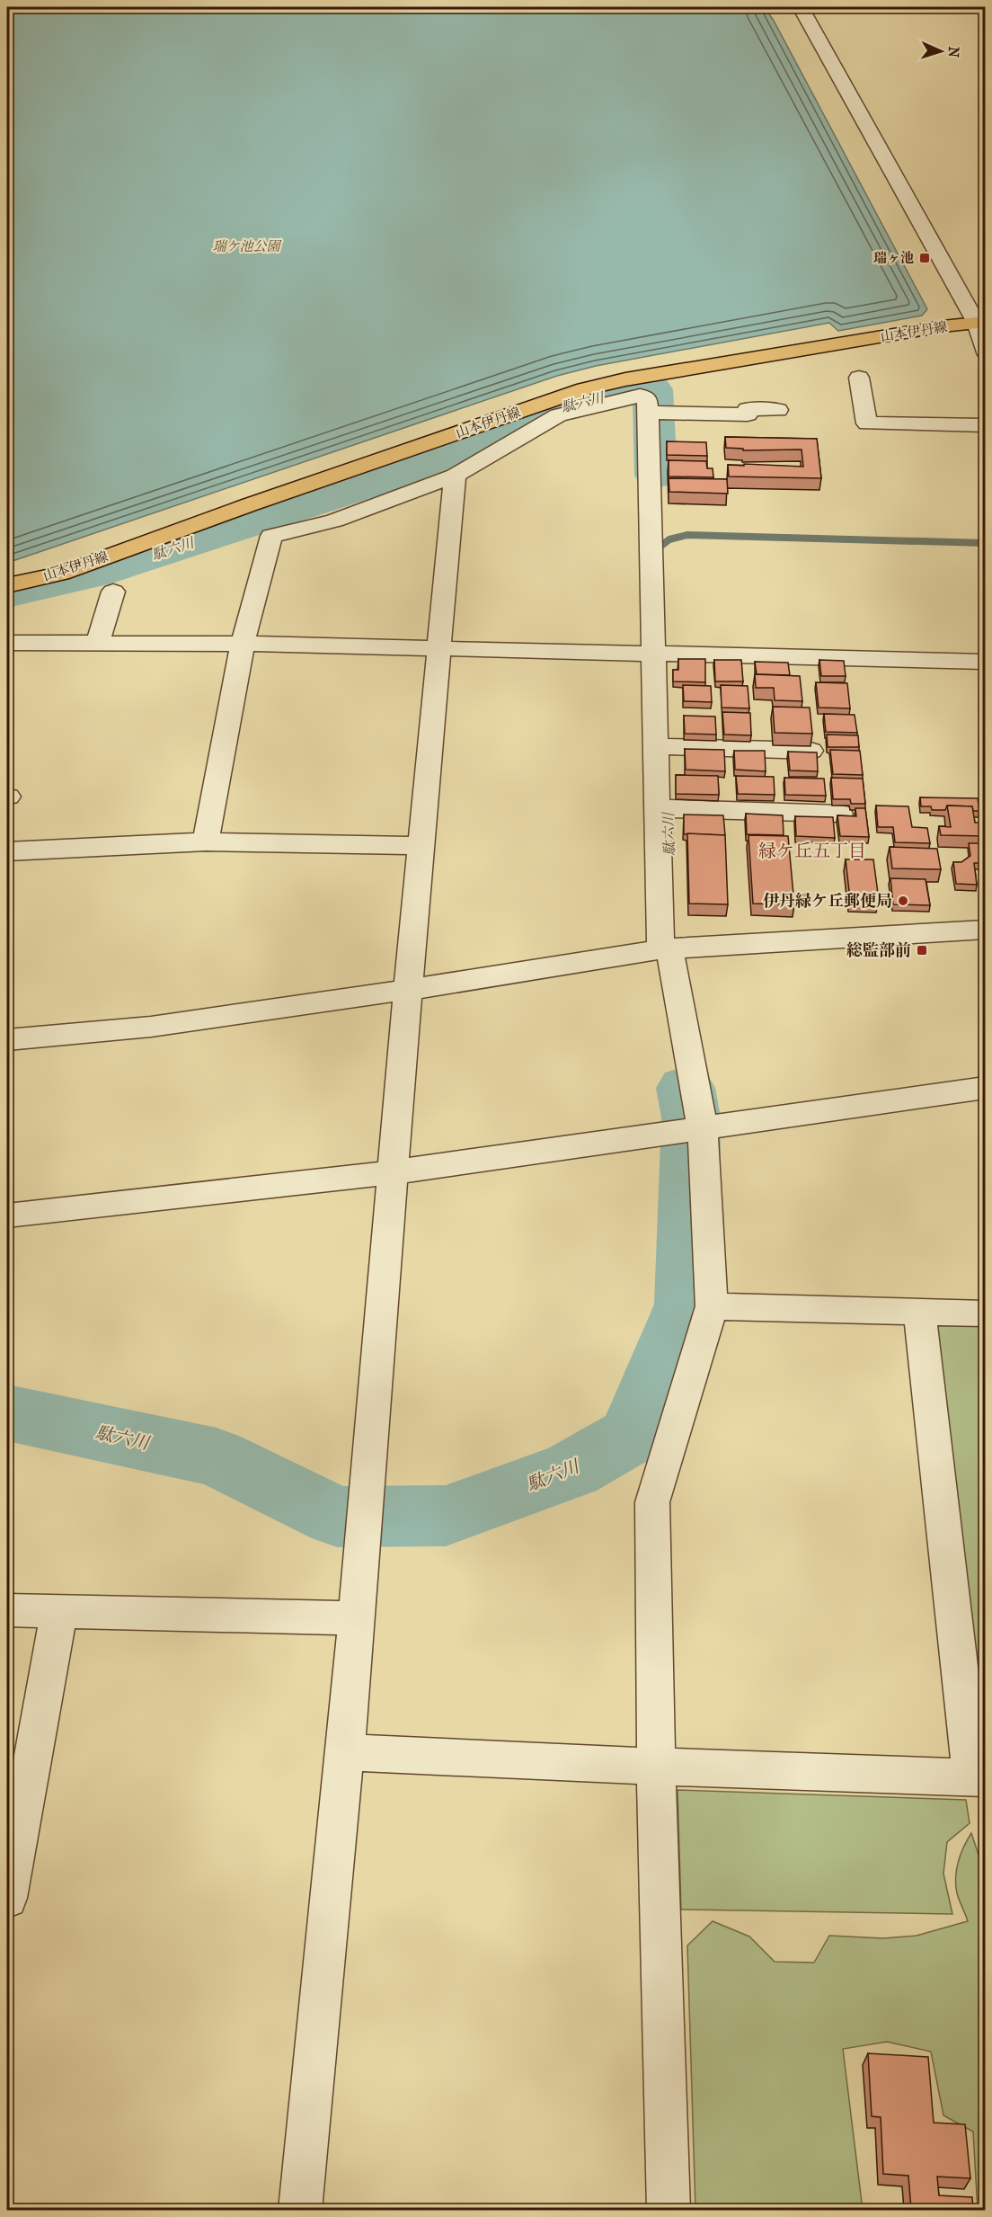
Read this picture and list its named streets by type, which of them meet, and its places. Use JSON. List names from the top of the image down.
{
  "streets": {
    "main road": ["山本伊丹線"]
  },
  "districts": ["緑ケ丘五丁目"],
  "water": ["駄六川"],
  "parks": ["瑞ケ池公園"],
  "places": {
    "transit": ["瑞ヶ池", "総監部前"],
    "other": ["伊丹緑ケ丘郵便局"]
  },
  "north": "right"
}
